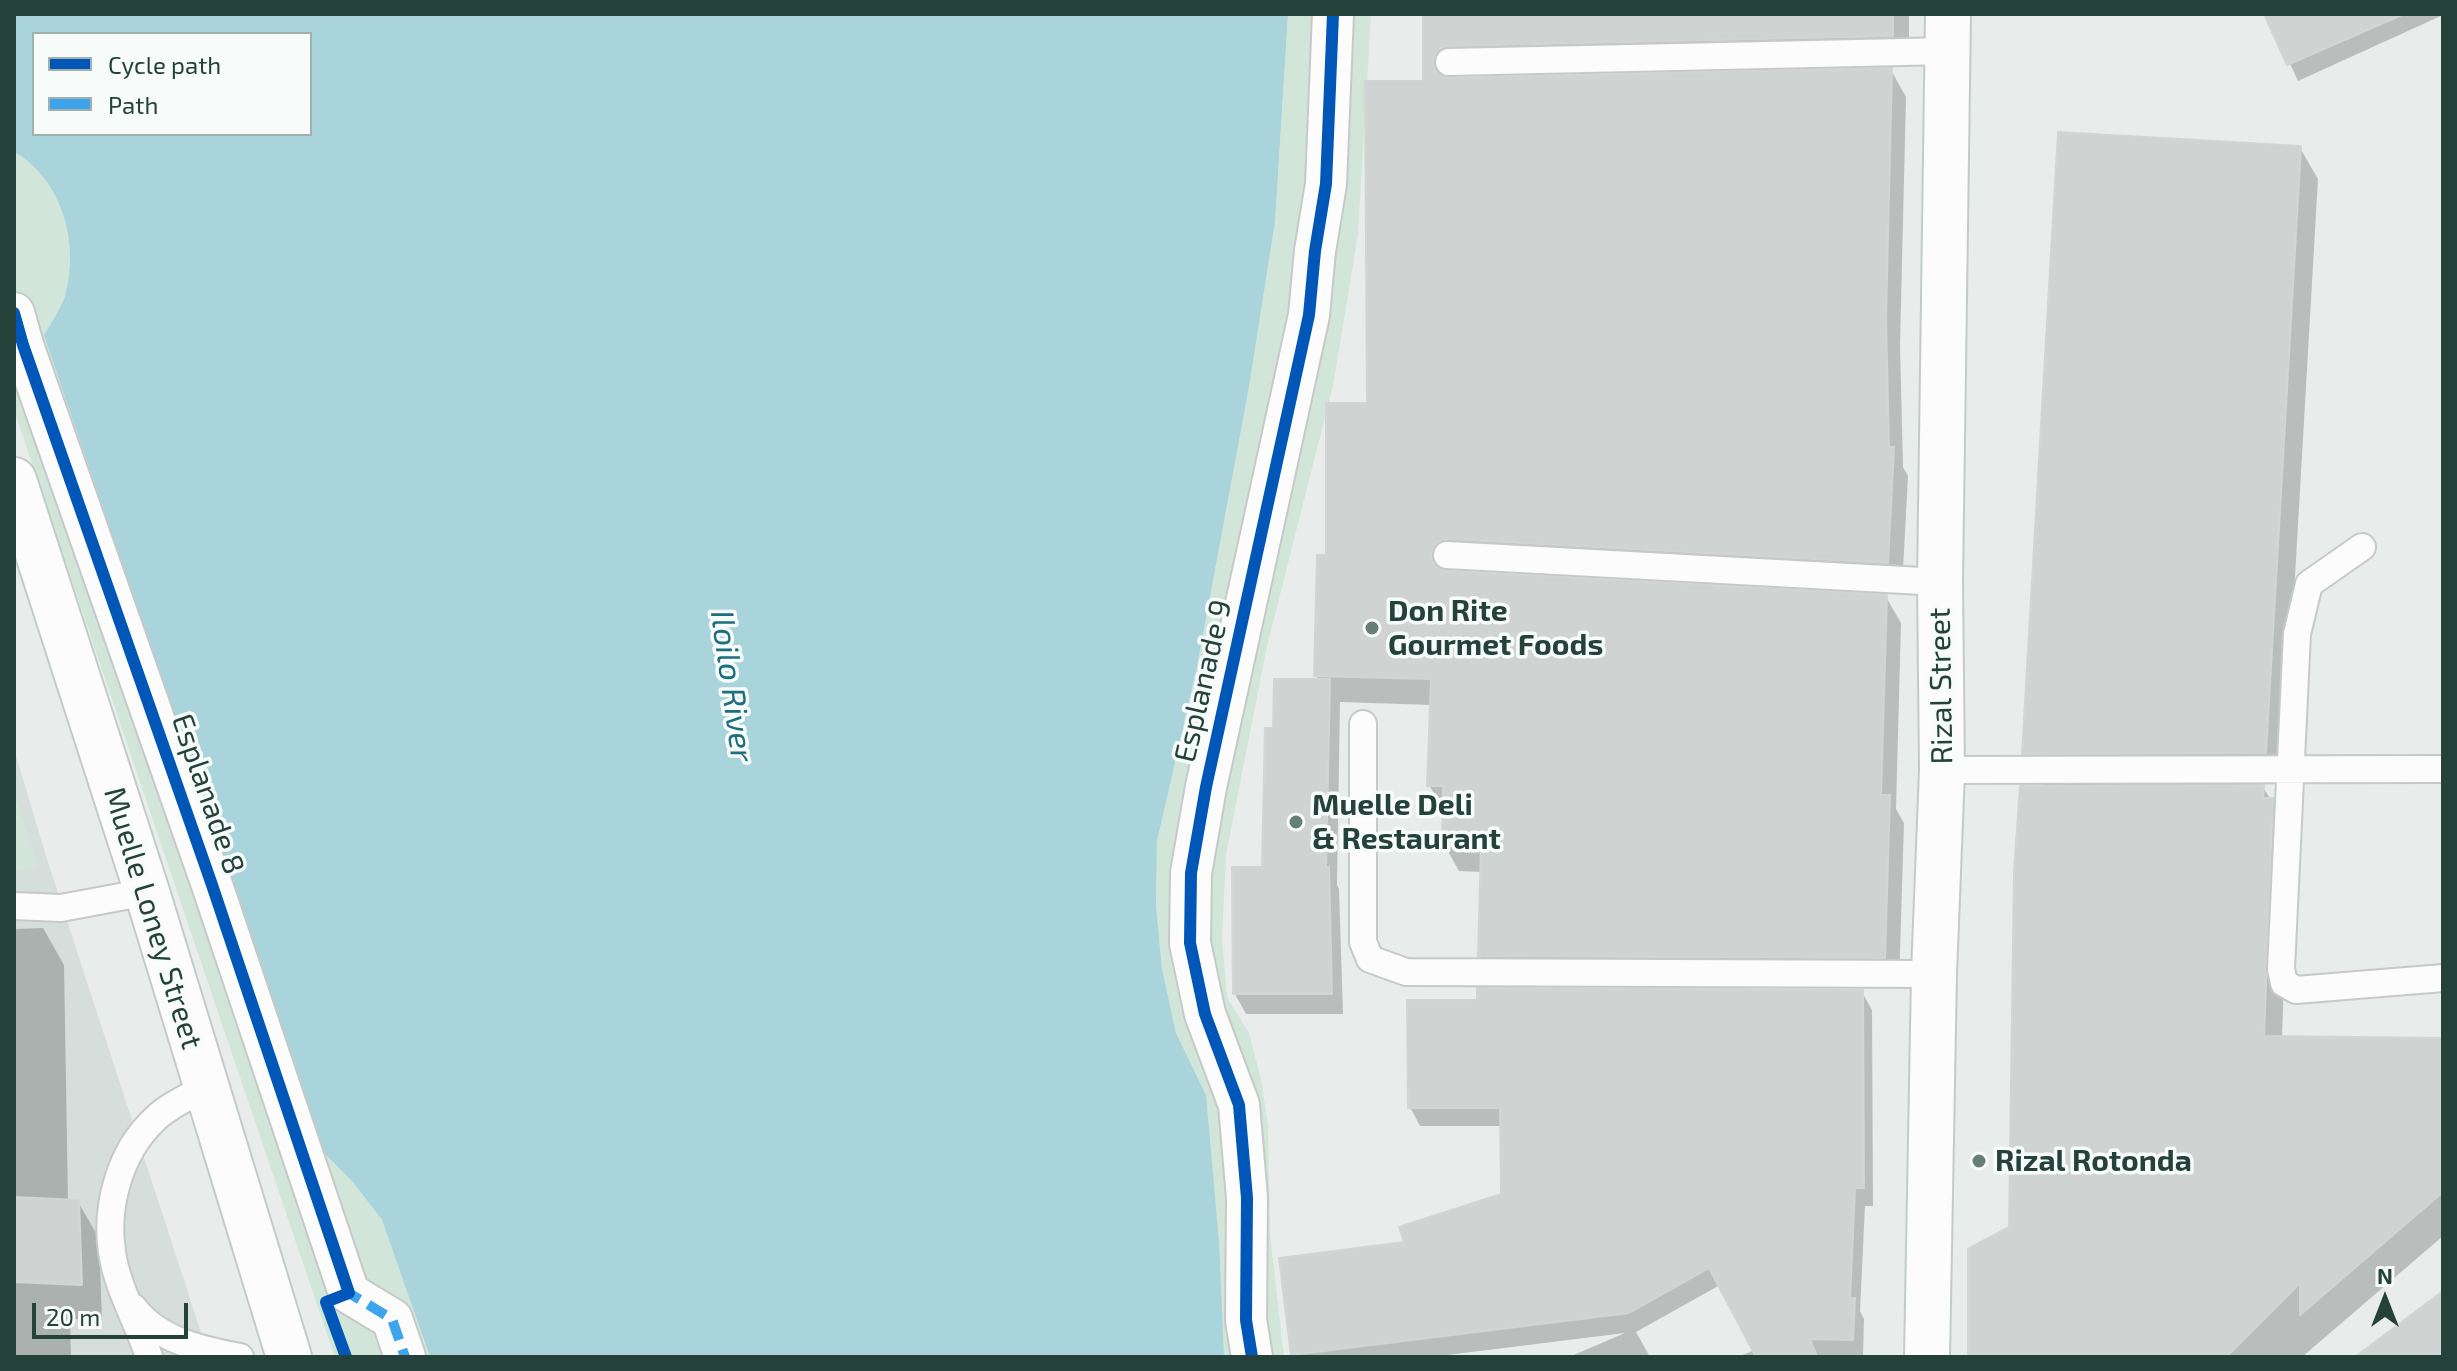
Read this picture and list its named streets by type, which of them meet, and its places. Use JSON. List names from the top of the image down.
{
  "streets": {
    "main road": ["Rizal Street", "Muelle Loney Street"],
    "street": ["Esplanade 9", "Esplanade 8"]
  },
  "water": ["Iloilo River"],
  "places": ["Don Rite Gourmet Foods", "Muelle Deli & Restaurant", "Rizal Rotonda"],
  "legend": ["Cycle path", "Path"],
  "scale_bar": "20 m",
  "north": "top"
}
